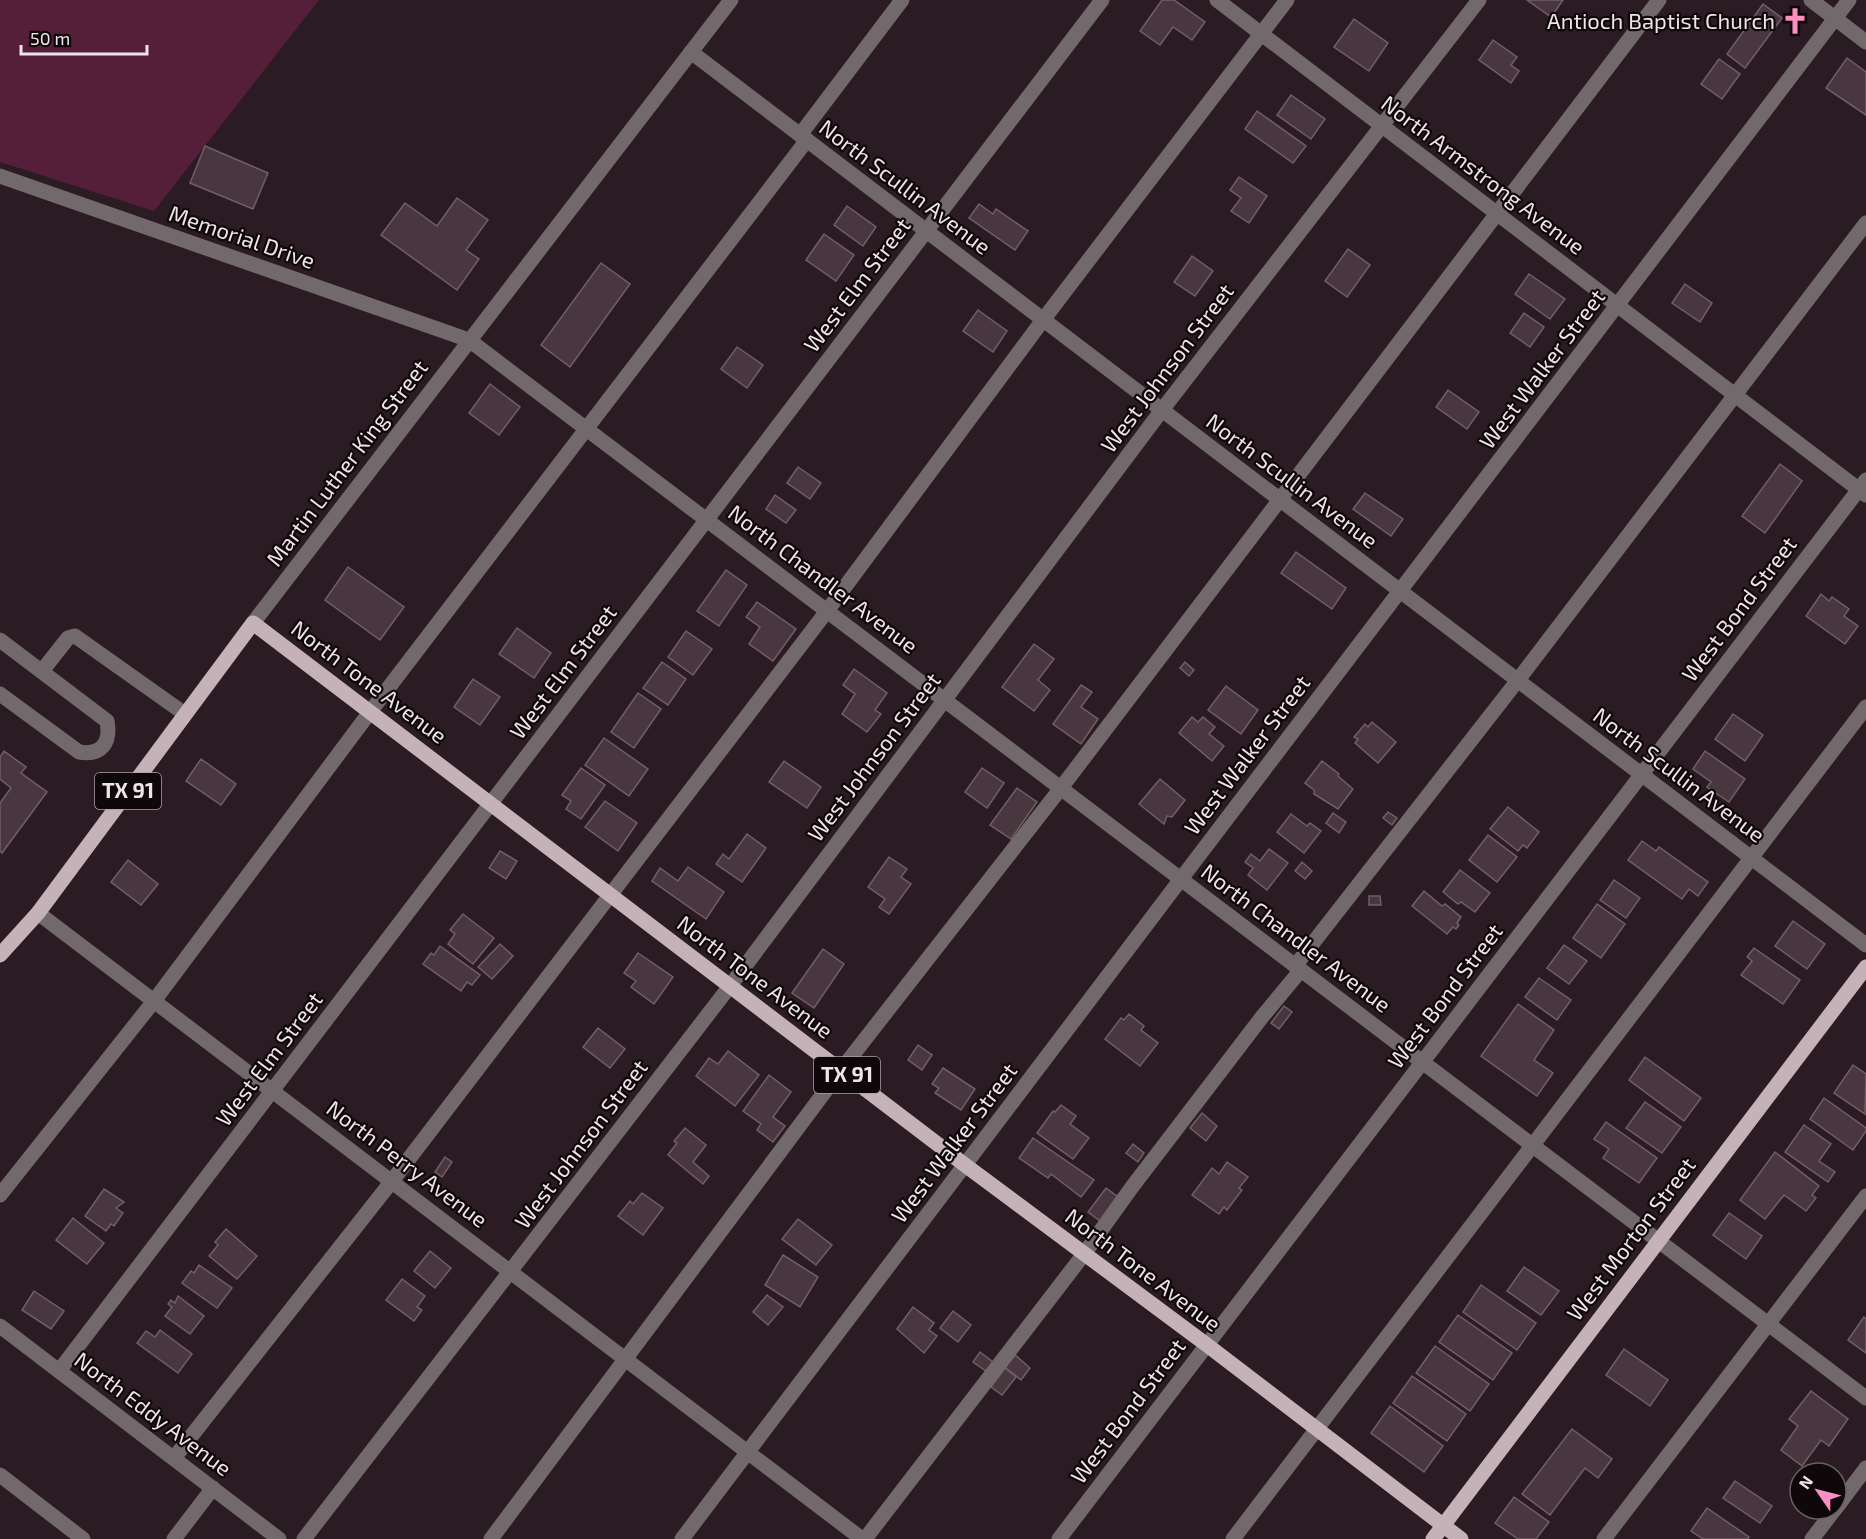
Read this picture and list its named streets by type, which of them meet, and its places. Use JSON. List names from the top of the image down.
{
  "streets": {
    "main road": [
      "Martin Luther King Street",
      "North Tone Avenue",
      "TX 91",
      "West Morton Street"
    ],
    "street": [
      "North Armstrong Avenue",
      "North Scullin Avenue",
      "Memorial Drive",
      "West Elm Street",
      "West Johnson Street",
      "West Walker Street",
      "North Chandler Avenue",
      "West Bond Street",
      "North Perry Avenue",
      "North Eddy Avenue"
    ]
  },
  "crossings": [
    ["North Armstrong Avenue", "West Johnson Street"],
    ["North Armstrong Avenue", "West Walker Street"],
    ["North Armstrong Avenue", "West Bond Street"],
    ["North Scullin Avenue", "West Elm Street"],
    ["North Scullin Avenue", "West Johnson Street"],
    ["North Scullin Avenue", "West Walker Street"],
    ["North Scullin Avenue", "Martin Luther King Street"],
    ["North Scullin Avenue", "West Bond Street"],
    ["Memorial Drive", "Martin Luther King Street"],
    ["Memorial Drive", "North Chandler Avenue"],
    ["West Elm Street", "North Chandler Avenue"],
    ["West Elm Street", "North Tone Avenue"],
    ["West Elm Street", "North Perry Avenue"],
    ["West Elm Street", "North Eddy Avenue"],
    ["West Johnson Street", "North Chandler Avenue"],
    ["West Johnson Street", "North Tone Avenue"],
    ["West Johnson Street", "North Perry Avenue"],
    ["West Walker Street", "North Chandler Avenue"],
    ["West Walker Street", "North Tone Avenue"],
    ["West Walker Street", "North Perry Avenue"],
    ["Martin Luther King Street", "North Chandler Avenue"],
    ["Martin Luther King Street", "North Tone Avenue"],
    ["Martin Luther King Street", "North Perry Avenue"],
    ["North Chandler Avenue", "West Bond Street"],
    ["North Chandler Avenue", "West Morton Street"],
    ["West Bond Street", "North Tone Avenue"],
    ["North Tone Avenue", "West Morton Street"]
  ],
  "places": {
    "church": ["Antioch Baptist Church"]
  },
  "scale_bar": "50 m",
  "north": "top left"
}
